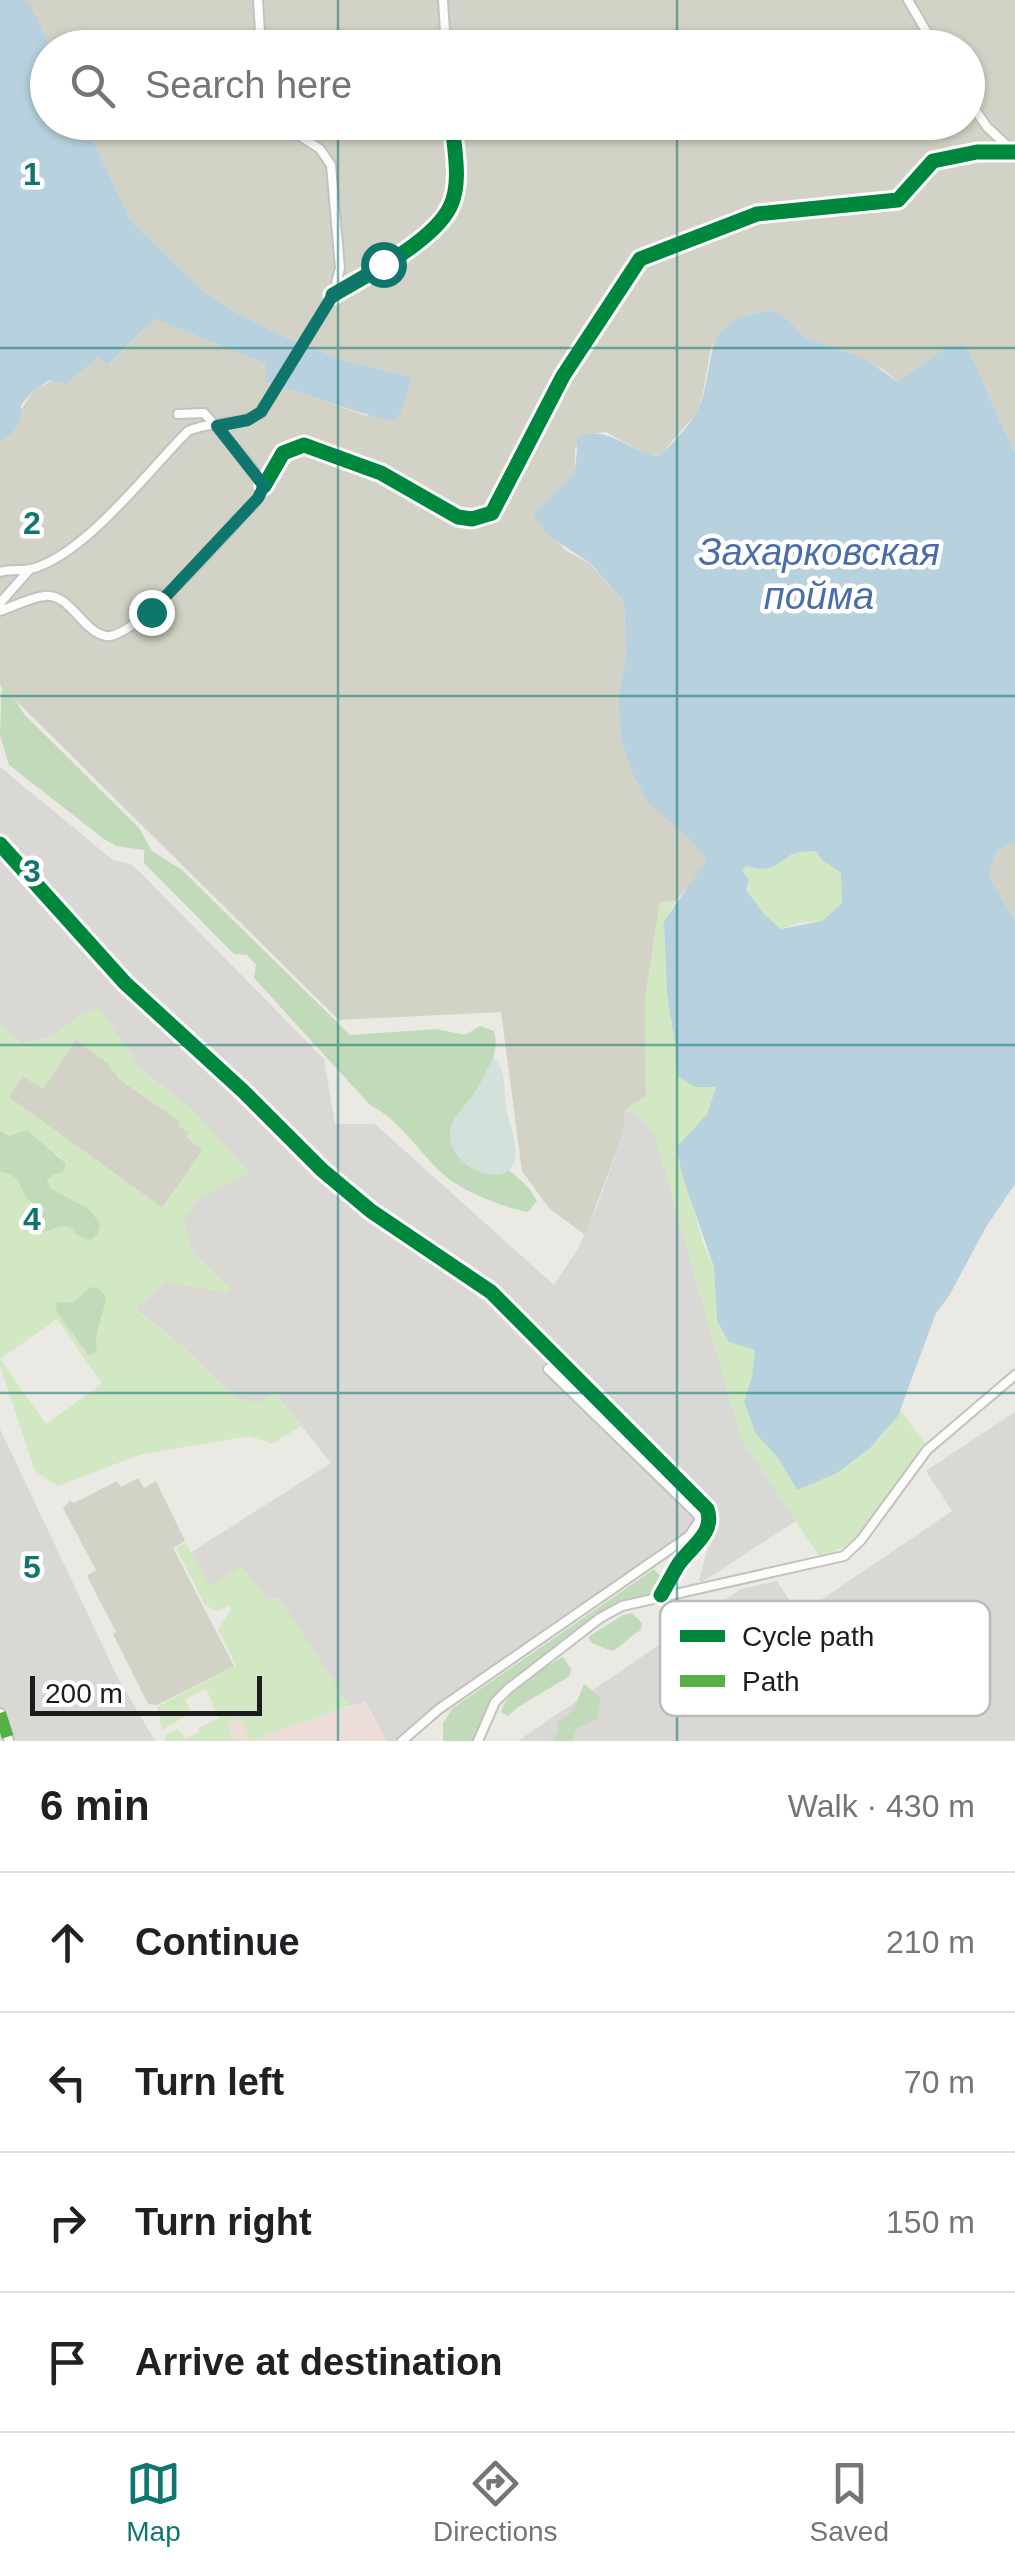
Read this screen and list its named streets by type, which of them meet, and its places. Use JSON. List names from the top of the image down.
{
  "water": ["Захарковская пойма"],
  "legend": ["Cycle path", "Path"],
  "scale_bar": "200 m",
  "page": {
    "search": "Search here",
    "scale": "200 m",
    "heading": ["6 min", "Walk · 430 m"],
    "list": [
      ["Continue", "210 m"],
      ["Turn left", "70 m"],
      ["Turn right", "150 m"],
      "Arrive at destination"
    ],
    "nav": ["Map", "Directions", "Saved"]
  },
  "grid": {
    "rows": [
      "1",
      "2",
      "3",
      "4",
      "5"
    ]
  }
}
